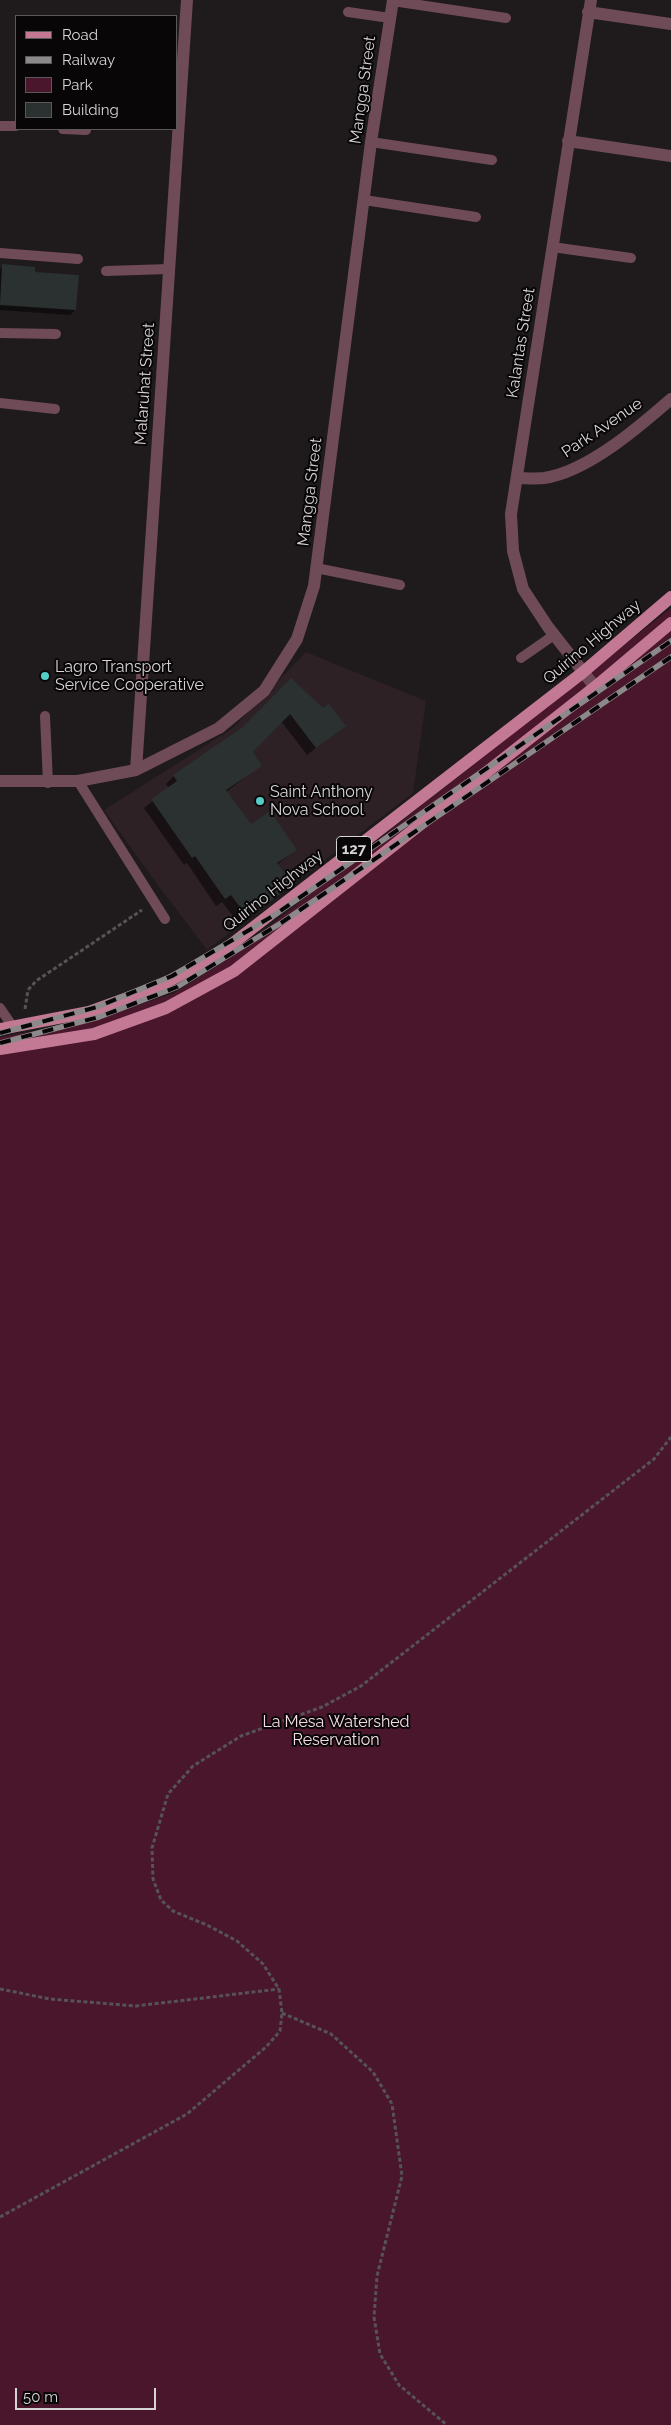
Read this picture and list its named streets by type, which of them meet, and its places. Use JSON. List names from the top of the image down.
{
  "streets": {
    "main road": ["Quirino Highway", "127"],
    "street": [
      "Mangga Street",
      "Kalantas Street",
      "Malaruhat Street",
      "Park Avenue"
    ]
  },
  "crossings": [
    ["Mangga Street", "Malaruhat Street"],
    ["Kalantas Street", "Park Avenue"],
    ["Kalantas Street", "Quirino Highway"],
    ["Kalantas Street", "127"]
  ],
  "parks": ["La Mesa Watershed Reservation"],
  "places": ["Lagro Transport Service Cooperative", "Saint Anthony Nova School"],
  "legend": [
    "Road",
    "Railway",
    "Park",
    "Building"
  ],
  "scale_bar": "50 m"
}
